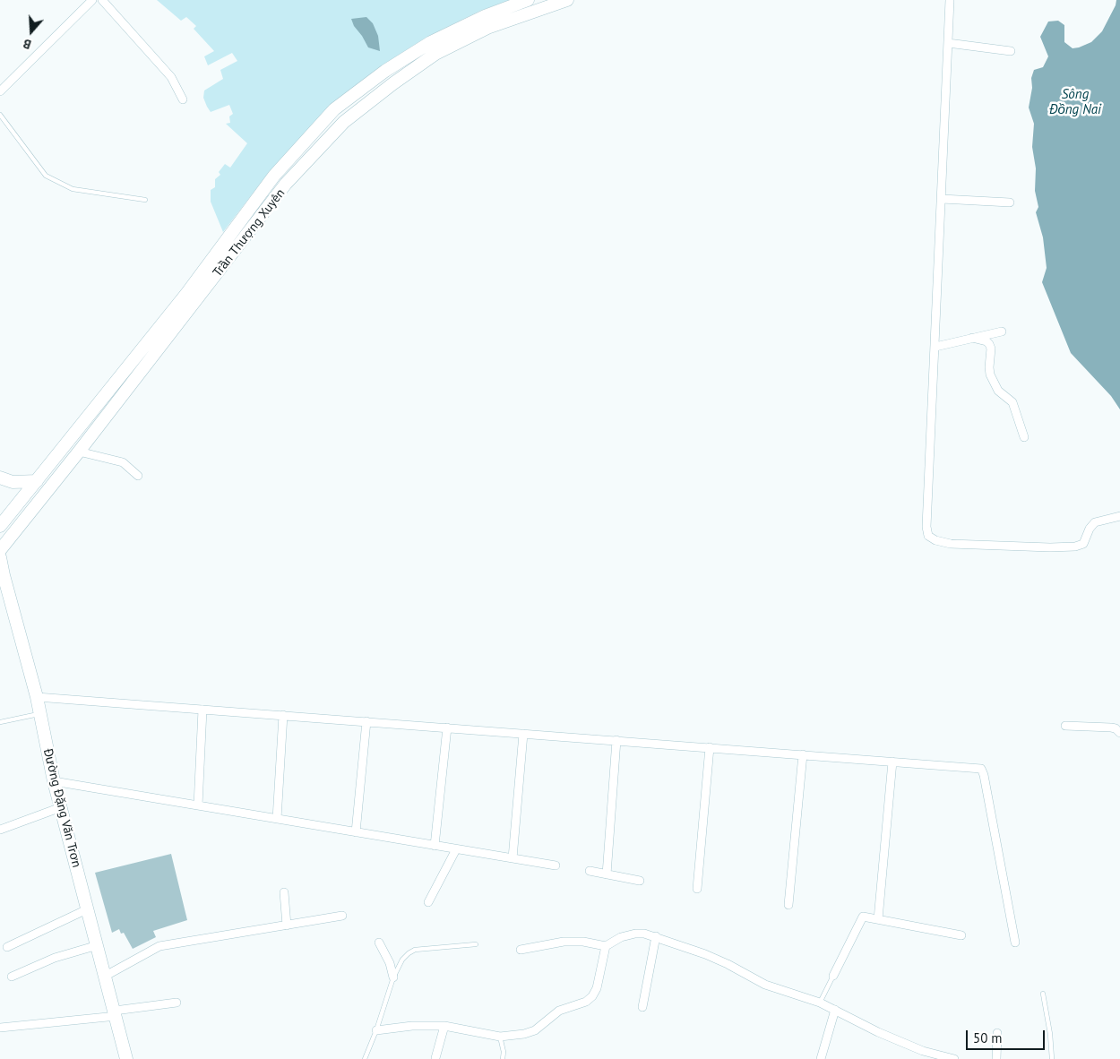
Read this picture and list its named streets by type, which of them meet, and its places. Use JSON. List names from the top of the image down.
{
  "streets": {
    "main road": ["Trần Thượng Xuyên", "Đường Đặng Văn Trơn"]
  },
  "water": ["Sông Đồng Nai"],
  "scale_bar": "50 m",
  "north": "bottom"
}
